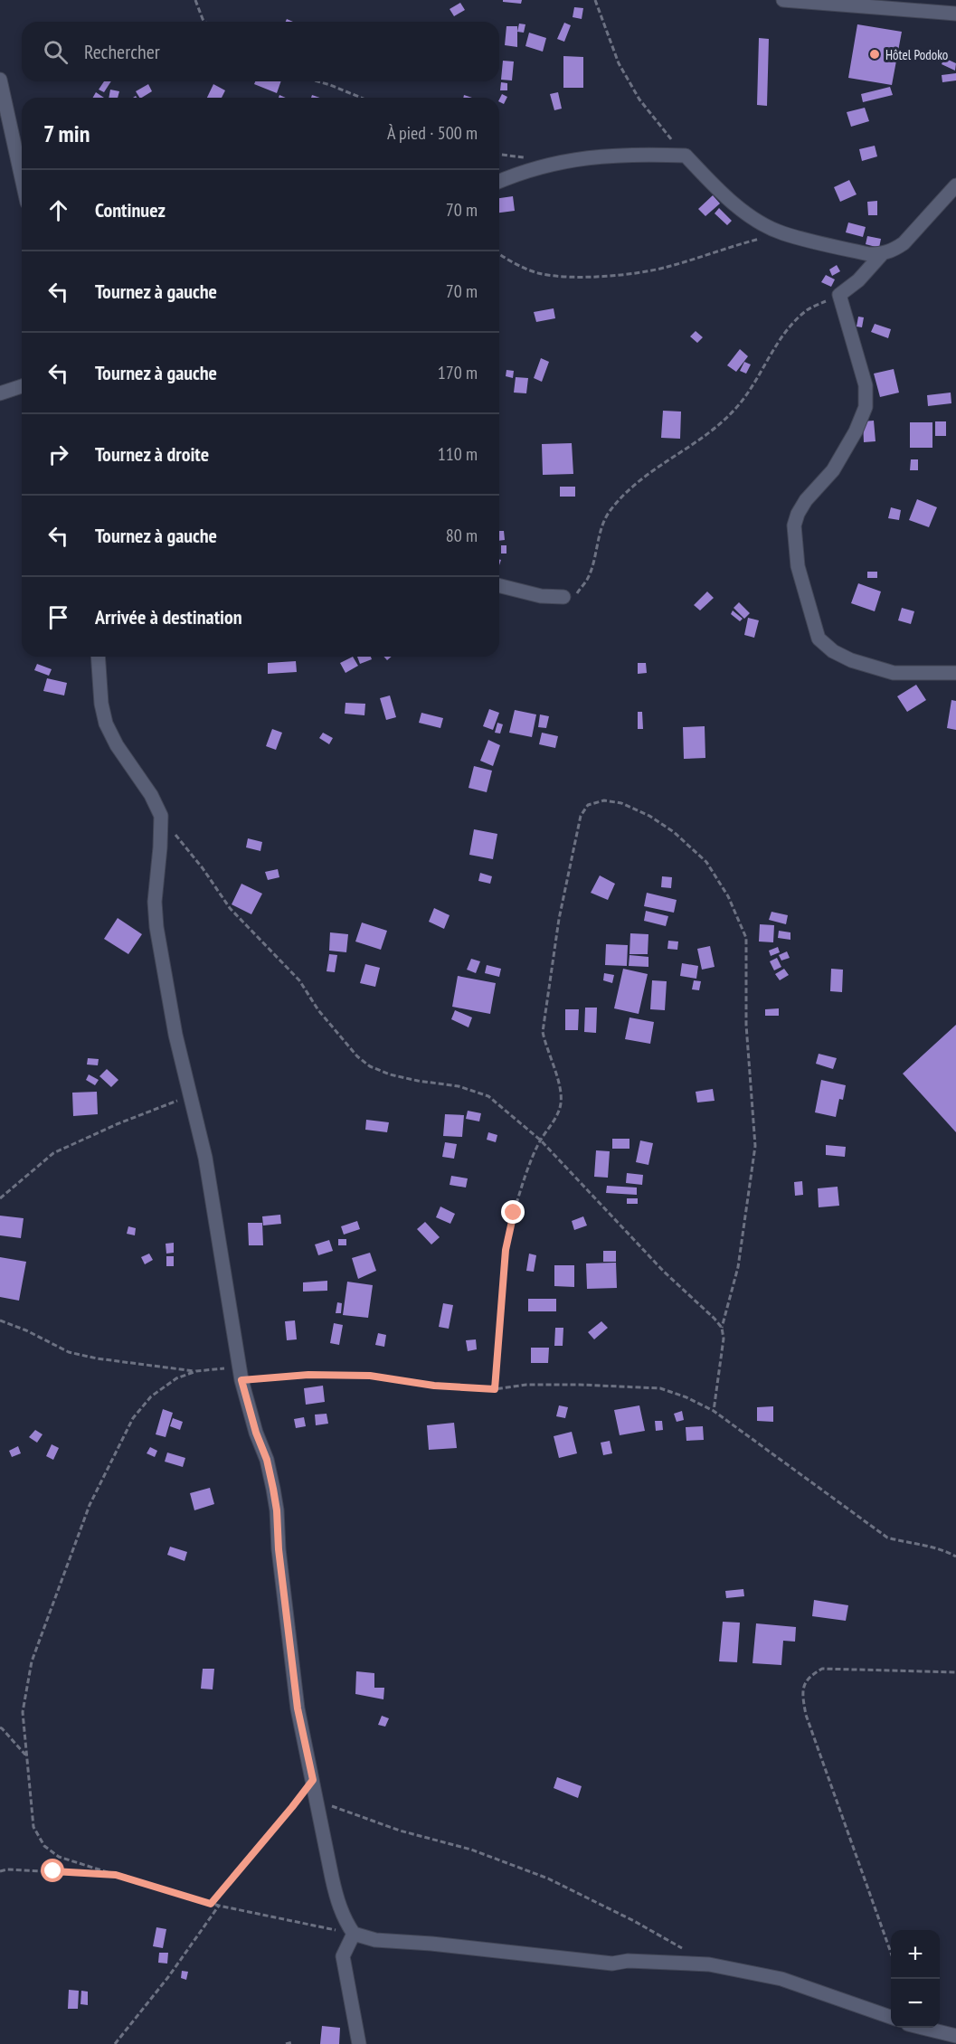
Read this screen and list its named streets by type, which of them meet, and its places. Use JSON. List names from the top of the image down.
{
  "places": ["Hôtel Podoko"],
  "page": {
    "search": "Rechercher",
    "heading": ["7 min", "À pied · 500 m"],
    "list": [
      ["Continuez", "70 m"],
      ["Tournez à gauche", "70 m"],
      ["Tournez à gauche", "170 m"],
      ["Tournez à droite", "110 m"],
      ["Tournez à gauche", "80 m"],
      "Arrivée à destination"
    ],
    "map_buttons": ["+", "−"]
  }
}
